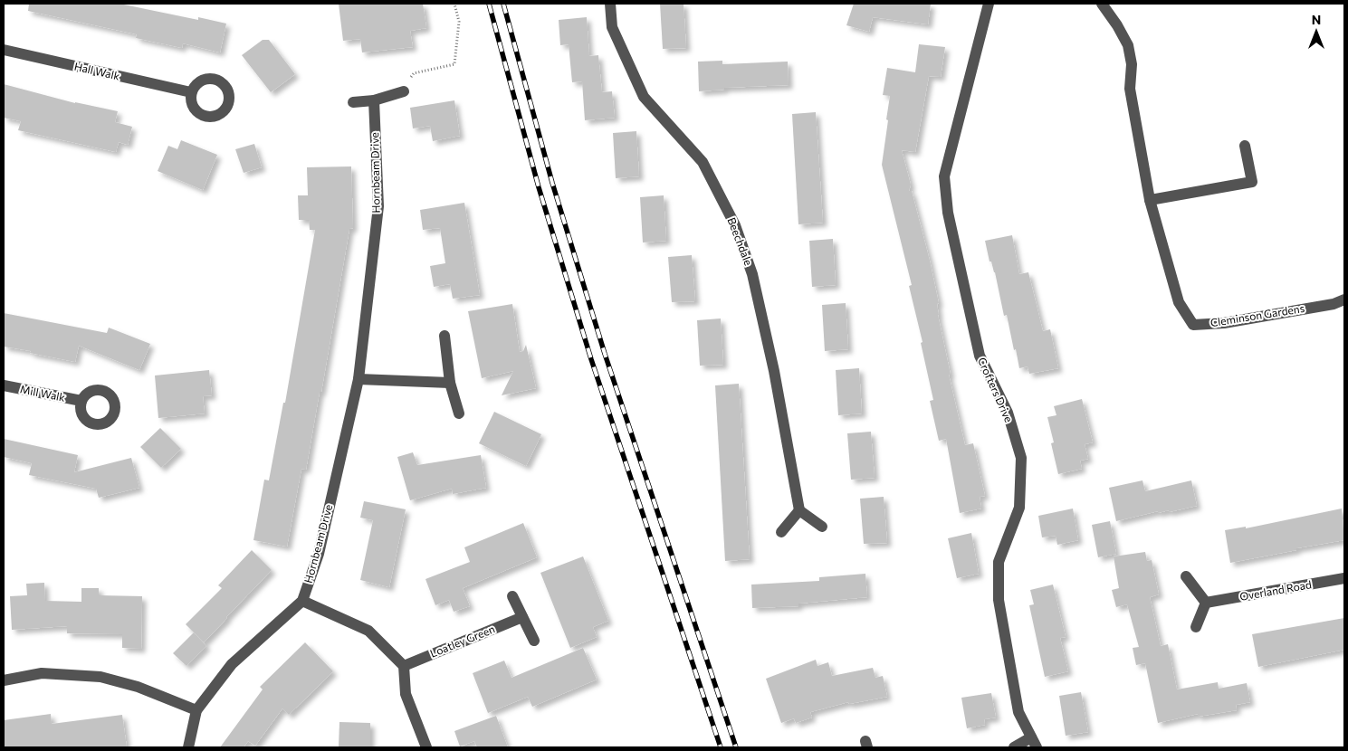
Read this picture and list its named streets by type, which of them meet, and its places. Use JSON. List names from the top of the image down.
{
  "streets": {
    "street": [
      "Hall Walk",
      "Hornbeam Drive",
      "Beechdale",
      "Cleminson Gardens",
      "Crofters Drive",
      "Mill Walk",
      "Overland Road",
      "Loatley Green"
    ]
  },
  "north": "top"
}
